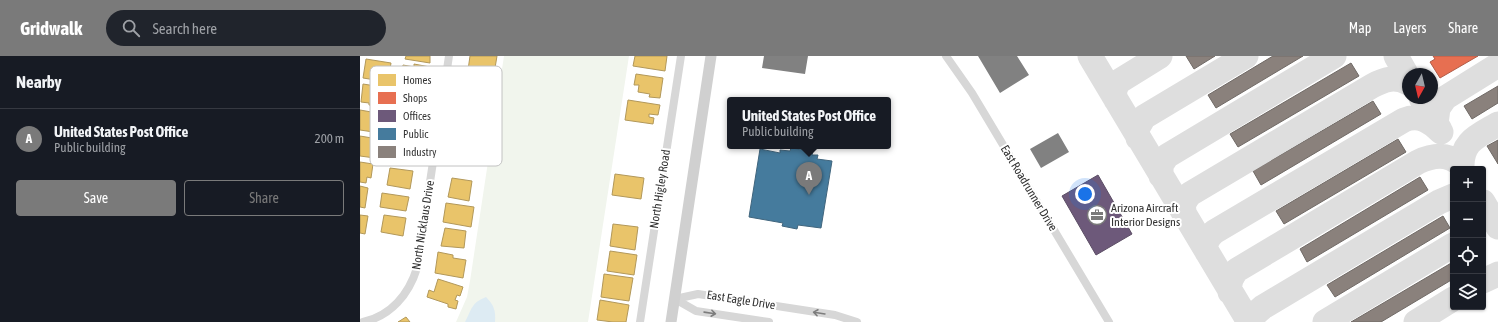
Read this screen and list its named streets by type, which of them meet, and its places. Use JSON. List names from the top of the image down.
{
  "streets": {
    "street": [
      "East Roadrunner Drive",
      "North Higley Road",
      "North Nicklaus Drive",
      "East Eagle Drive"
    ]
  },
  "places": {
    "office": ["Arizona Aircraft Interior Designs"]
  },
  "legend": [
    "Homes",
    "Shops",
    "Offices",
    "Public",
    "Industry"
  ],
  "north": "bottom",
  "page": {
    "header": "Gridwalk",
    "search": "Search here",
    "nav": ["Map", "Layers", "Share"],
    "heading": "Nearby",
    "popup": ["United States Post Office", "Public building"],
    "list": [
      {
        "mark": "A",
        "name": "United States Post Office",
        "note": "Public building",
        "value": "200 m"
      }
    ],
    "pins": "A",
    "map_buttons": ["+", "−"],
    "buttons": ["Save", "Share"]
  }
}
